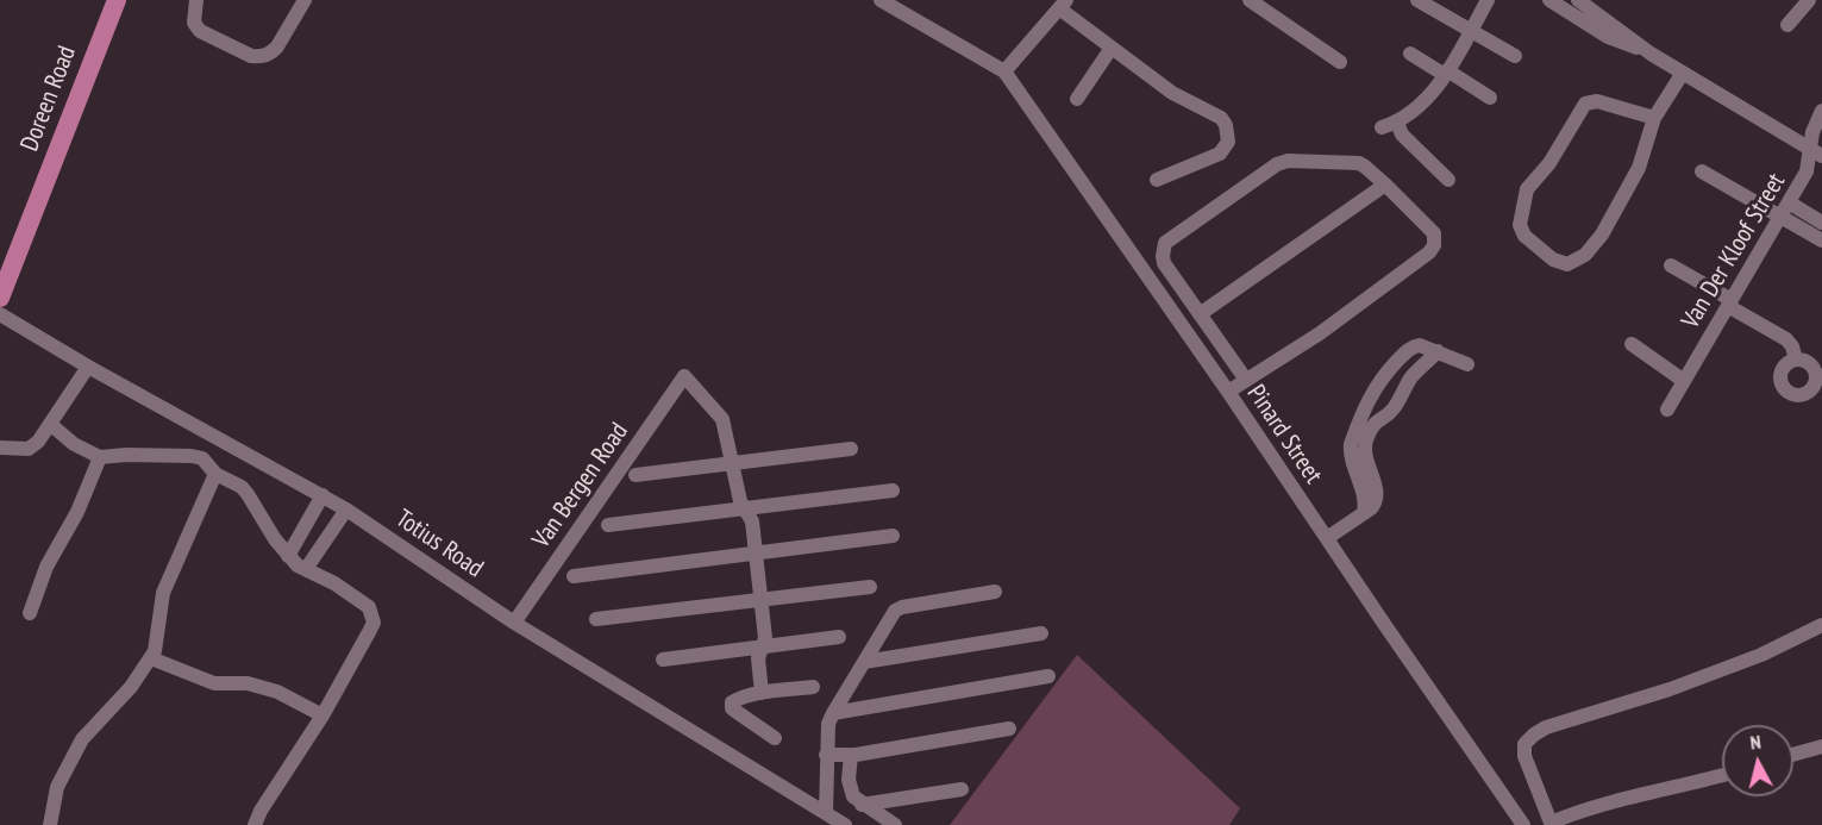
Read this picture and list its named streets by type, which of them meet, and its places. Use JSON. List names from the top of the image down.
{
  "streets": {
    "main road": ["Doreen Road"],
    "street": [
      "Van Der Kloof Street",
      "Pinard Street",
      "Van Bergen Road",
      "Totius Road"
    ]
  },
  "crossings": [
    ["Van Bergen Road", "Totius Road"]
  ],
  "north": "top"
}
